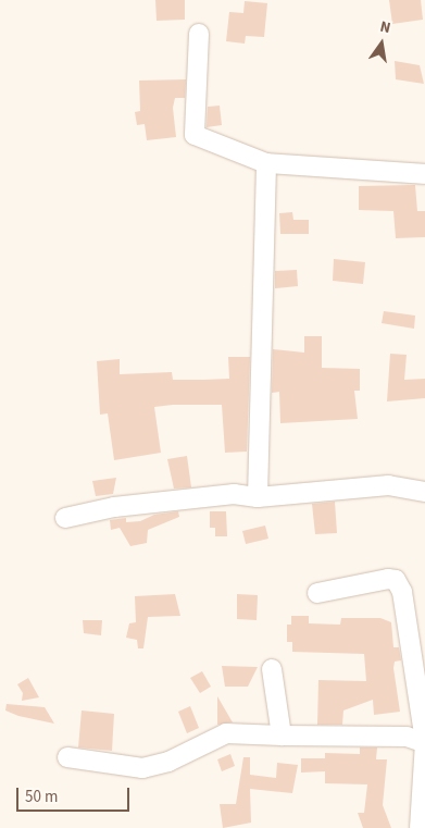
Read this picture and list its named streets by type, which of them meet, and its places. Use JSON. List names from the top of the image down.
{
  "scale_bar": "50 m",
  "north": "top"
}
